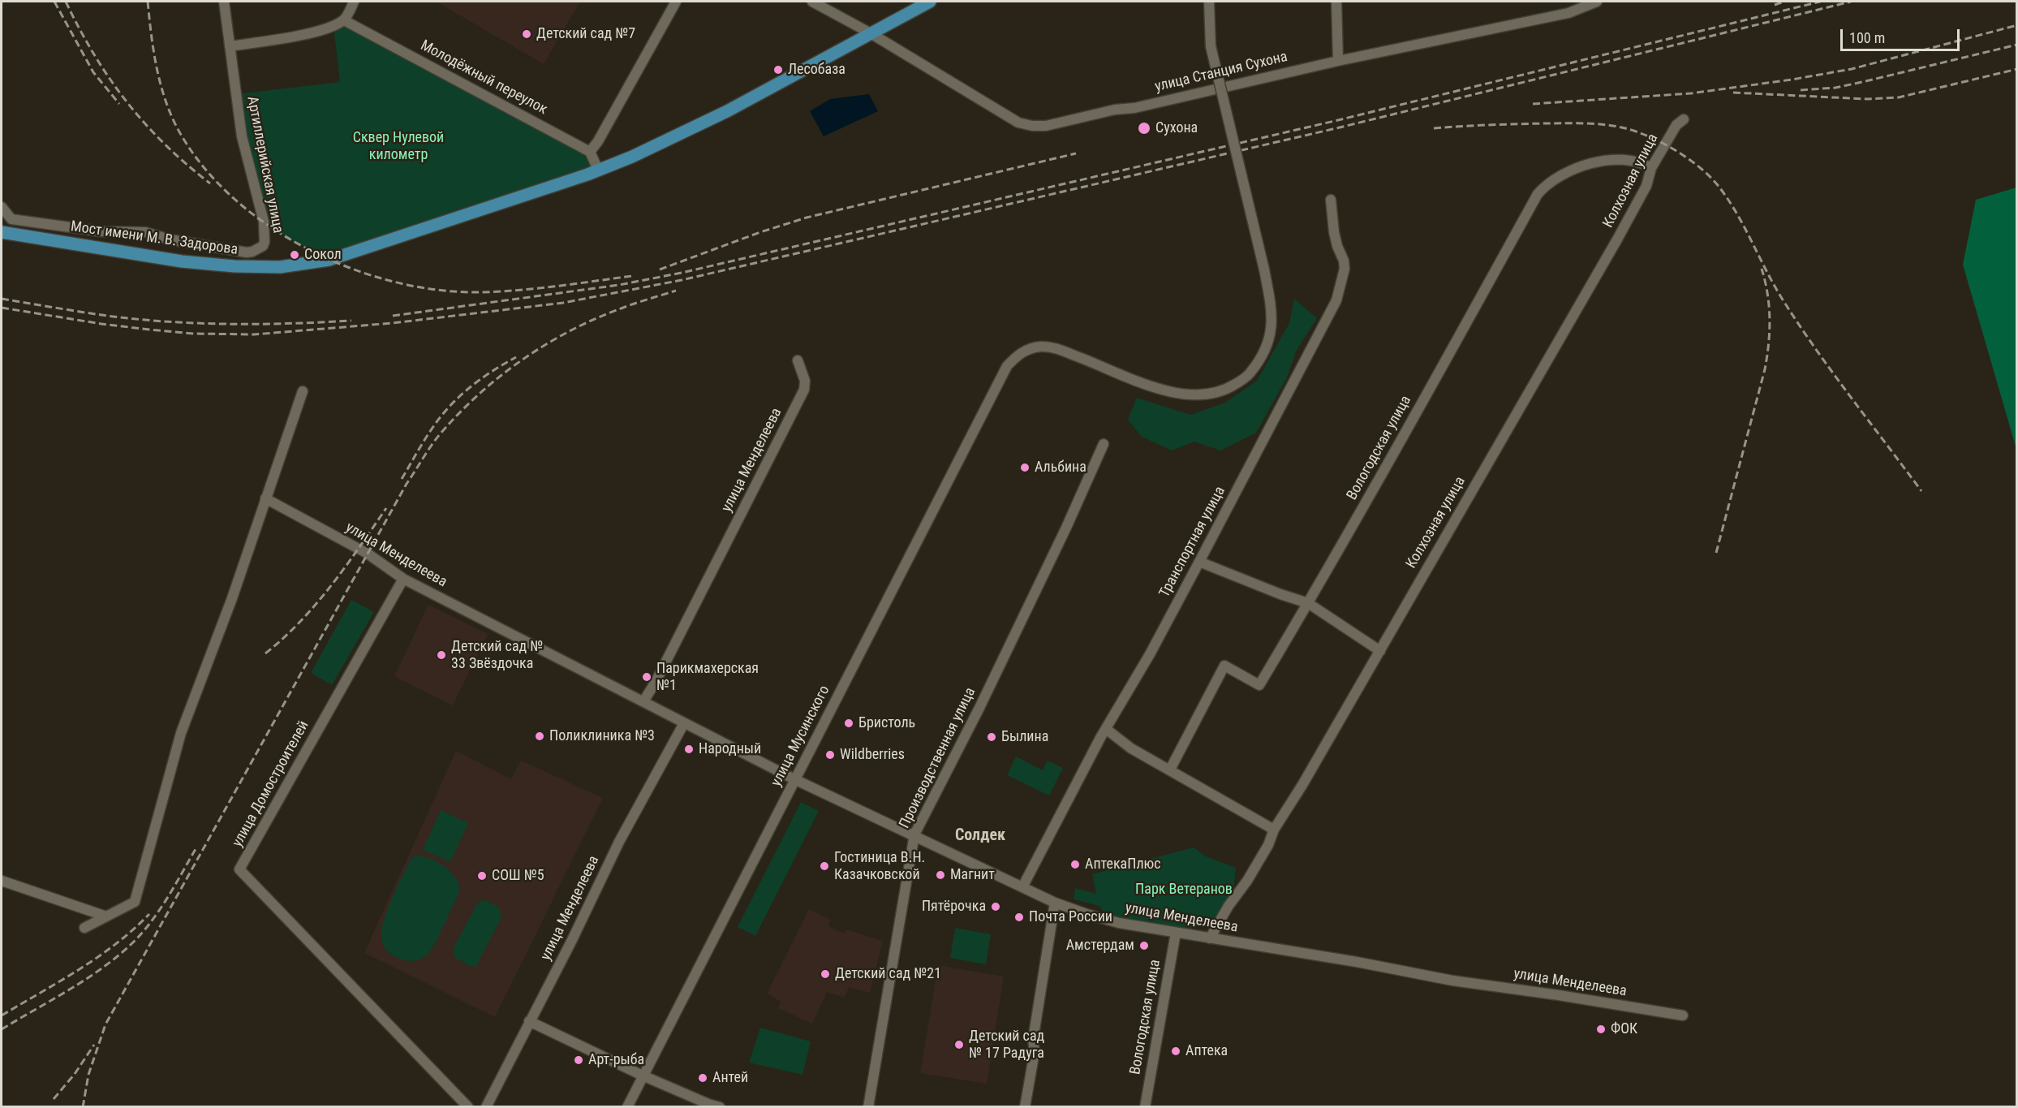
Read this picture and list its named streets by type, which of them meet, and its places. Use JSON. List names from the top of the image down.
{
  "streets": {
    "main road": ["Мост имени М. В. Задорова"],
    "street": [
      "улица Станция Сухона",
      "Молодёжный переулок",
      "Артиллерийская улица",
      "Колхозная улица",
      "Вологодская улица",
      "улица Менделеева",
      "Транспортная улица",
      "улица Мусинского",
      "Производственная улица",
      "улица Домостроителей"
    ]
  },
  "crossings": [
    ["улица Станция Сухона", "Мост имени М. В. Задорова"],
    ["Колхозная улица", "Вологодская улица"],
    ["Колхозная улица", "улица Менделеева"],
    ["Вологодская улица", "улица Менделеева"],
    ["улица Менделеева", "Транспортная улица"],
    ["улица Менделеева", "улица Мусинского"],
    ["улица Менделеева", "Производственная улица"],
    ["улица Менделеева", "улица Домостроителей"]
  ],
  "districts": ["Солдек"],
  "parks": ["Сквер Нулевой километр", "Парк Ветеранов"],
  "places": [
    "Детский сад №7",
    "Лесобаза",
    "Сухона",
    "Сокол",
    "Альбина",
    "Детский сад № 33 Звёздочка",
    "Парикмахерская №1",
    "Бристоль",
    "Поликлиника №3",
    "Былина",
    "Народный",
    "Wildberries",
    "АптекаПлюс",
    "Гостиница В.Н. Казачковской",
    "Магнит",
    "СОШ №5",
    "Пятёрочка",
    "Почта России",
    "Амстердам",
    "Детский сад №21",
    "ФОК",
    "Детский сад № 17 Радуга",
    "Аптека",
    "Арт-рыба",
    "Антей"
  ],
  "scale_bar": "100 m"
}
